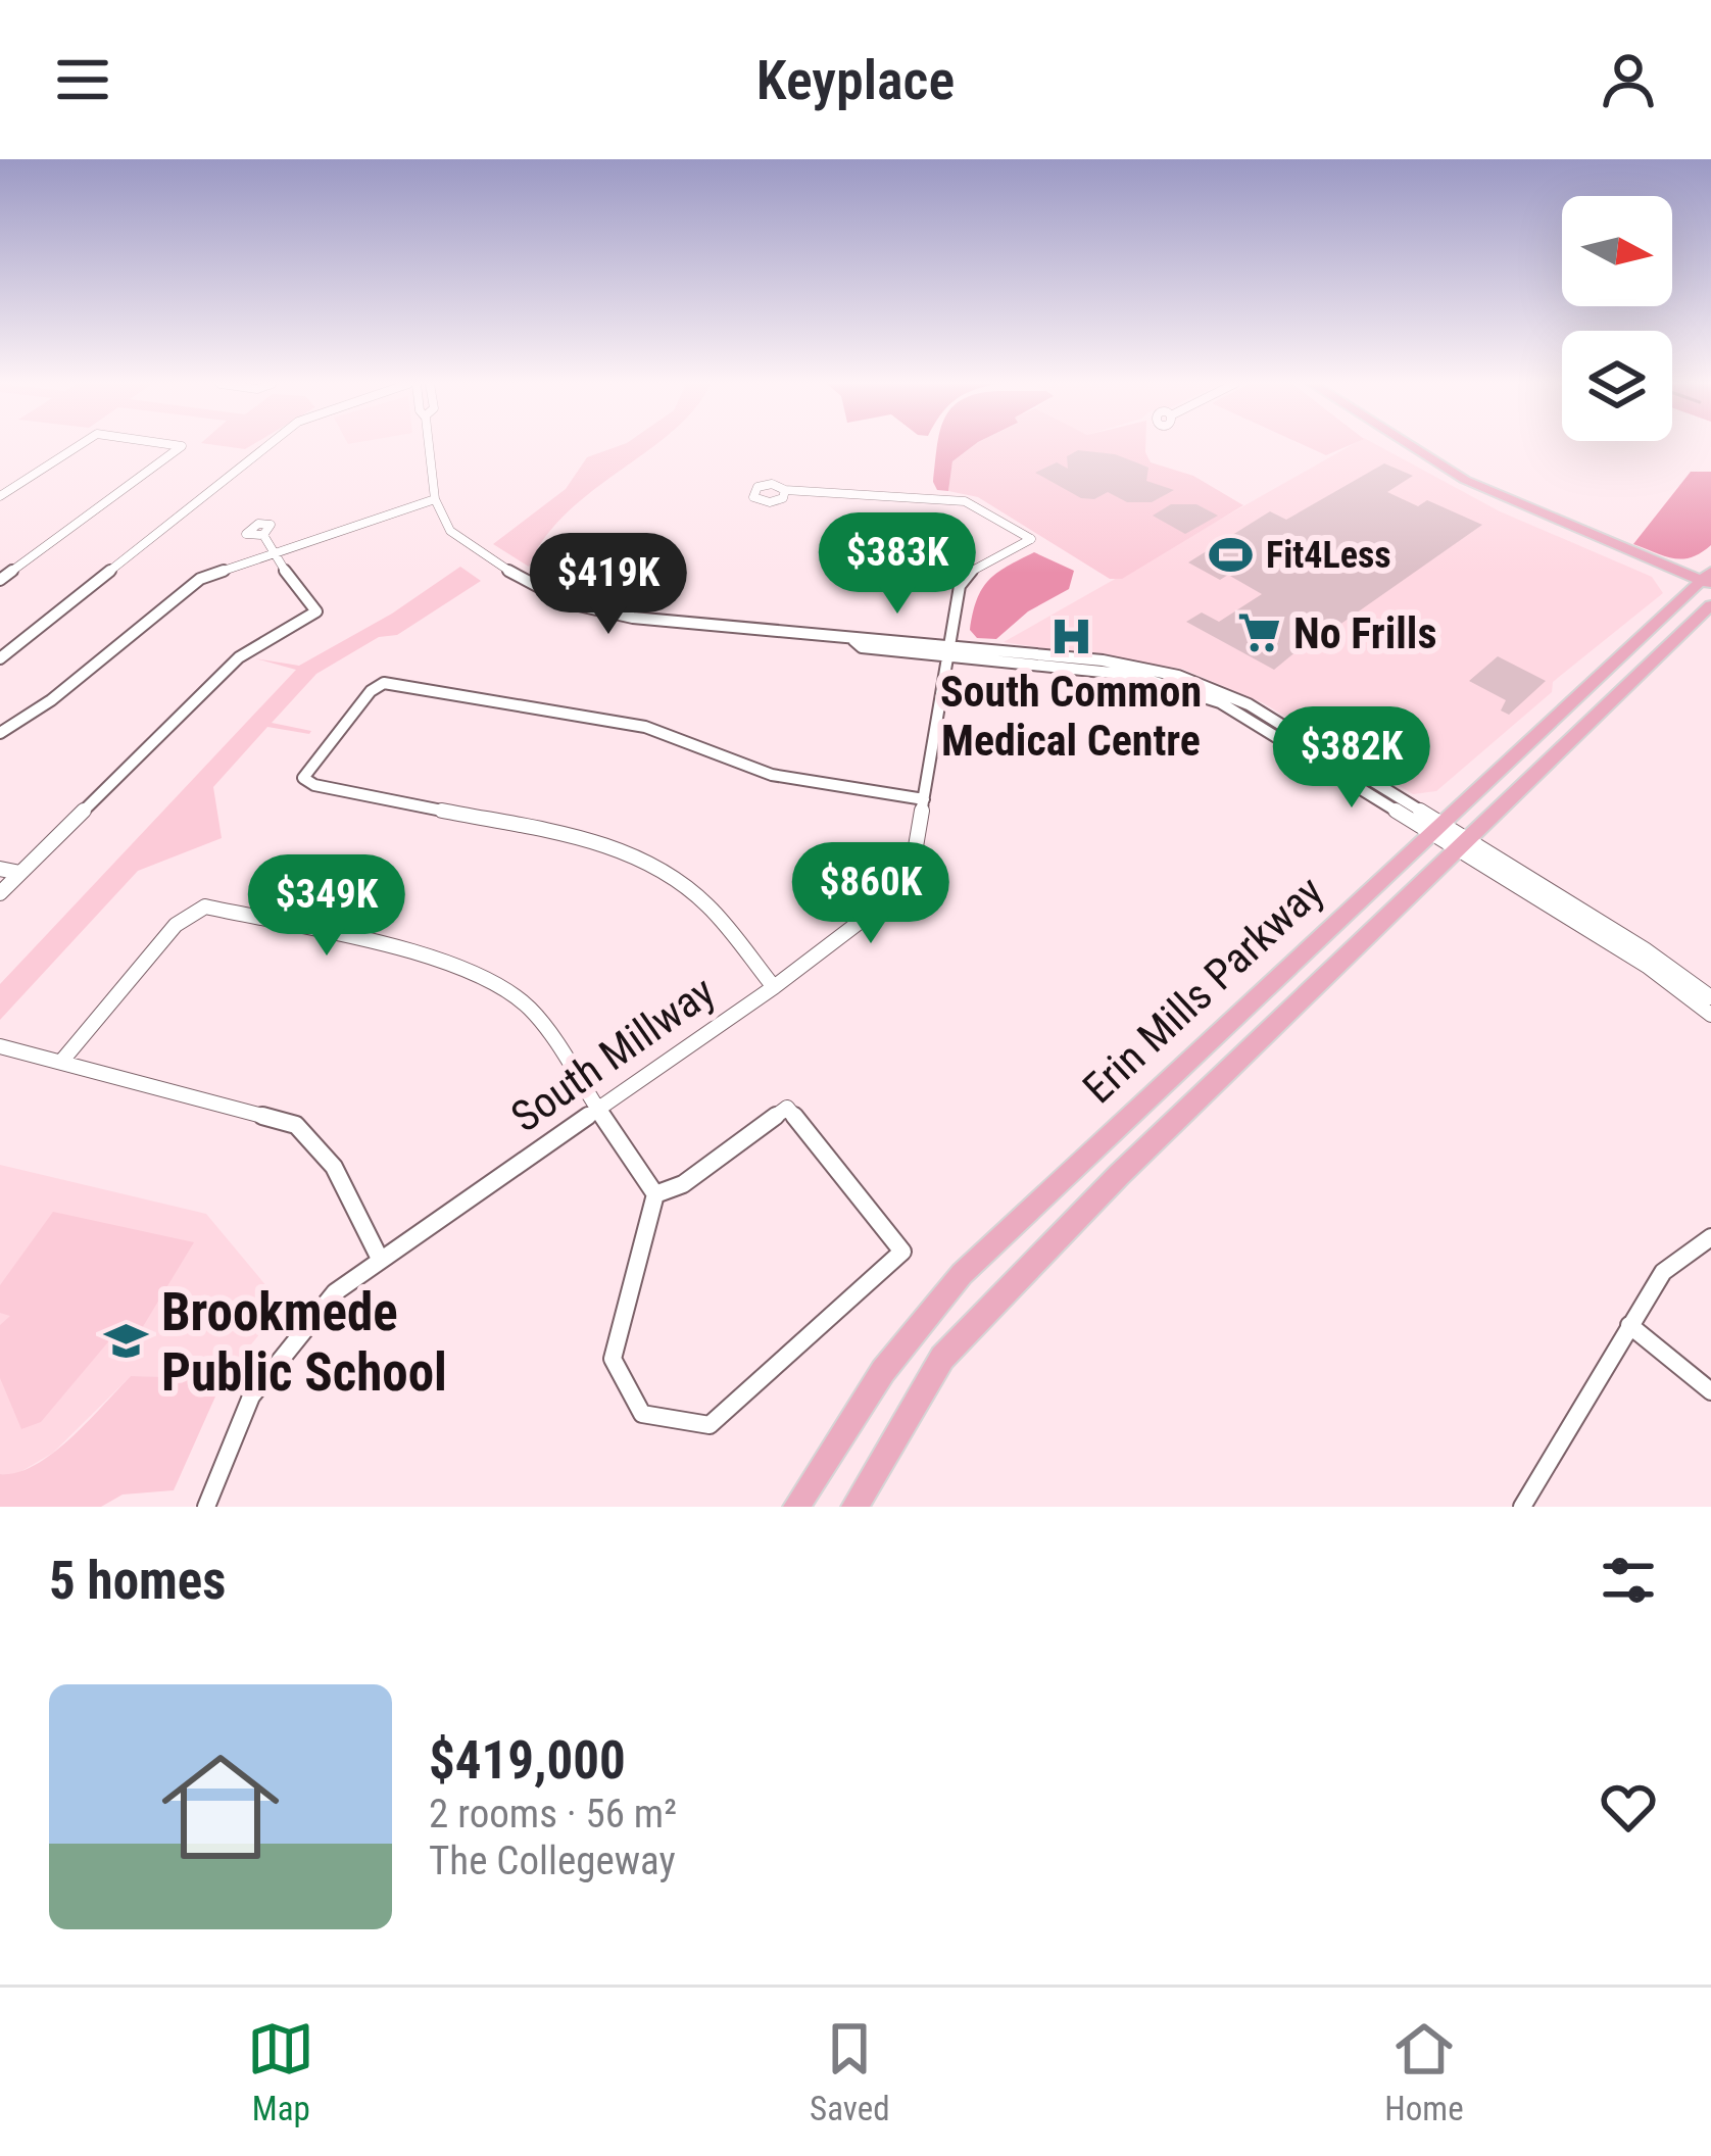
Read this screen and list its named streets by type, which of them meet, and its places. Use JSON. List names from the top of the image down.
{
  "streets": {
    "main road": ["Erin Mills Parkway"],
    "street": ["South Millway"]
  },
  "places": {
    "sports": ["Fit4Less"],
    "supermarket": ["No Frills"],
    "hospital": ["South Common Medical Centre"],
    "school or university": ["Brookmede Public School"]
  },
  "north": "right",
  "page": {
    "header": "Keyplace",
    "price": [
      "$383K",
      "$419K",
      "$382K",
      "$860K",
      "$349K"
    ],
    "heading": "5 homes",
    "list": [
      {
        "name": "$419,000",
        "note": "2 rooms · 56 m² · The Collegeway"
      }
    ],
    "tabs": ["Map", "Saved", "Home"]
  }
}
